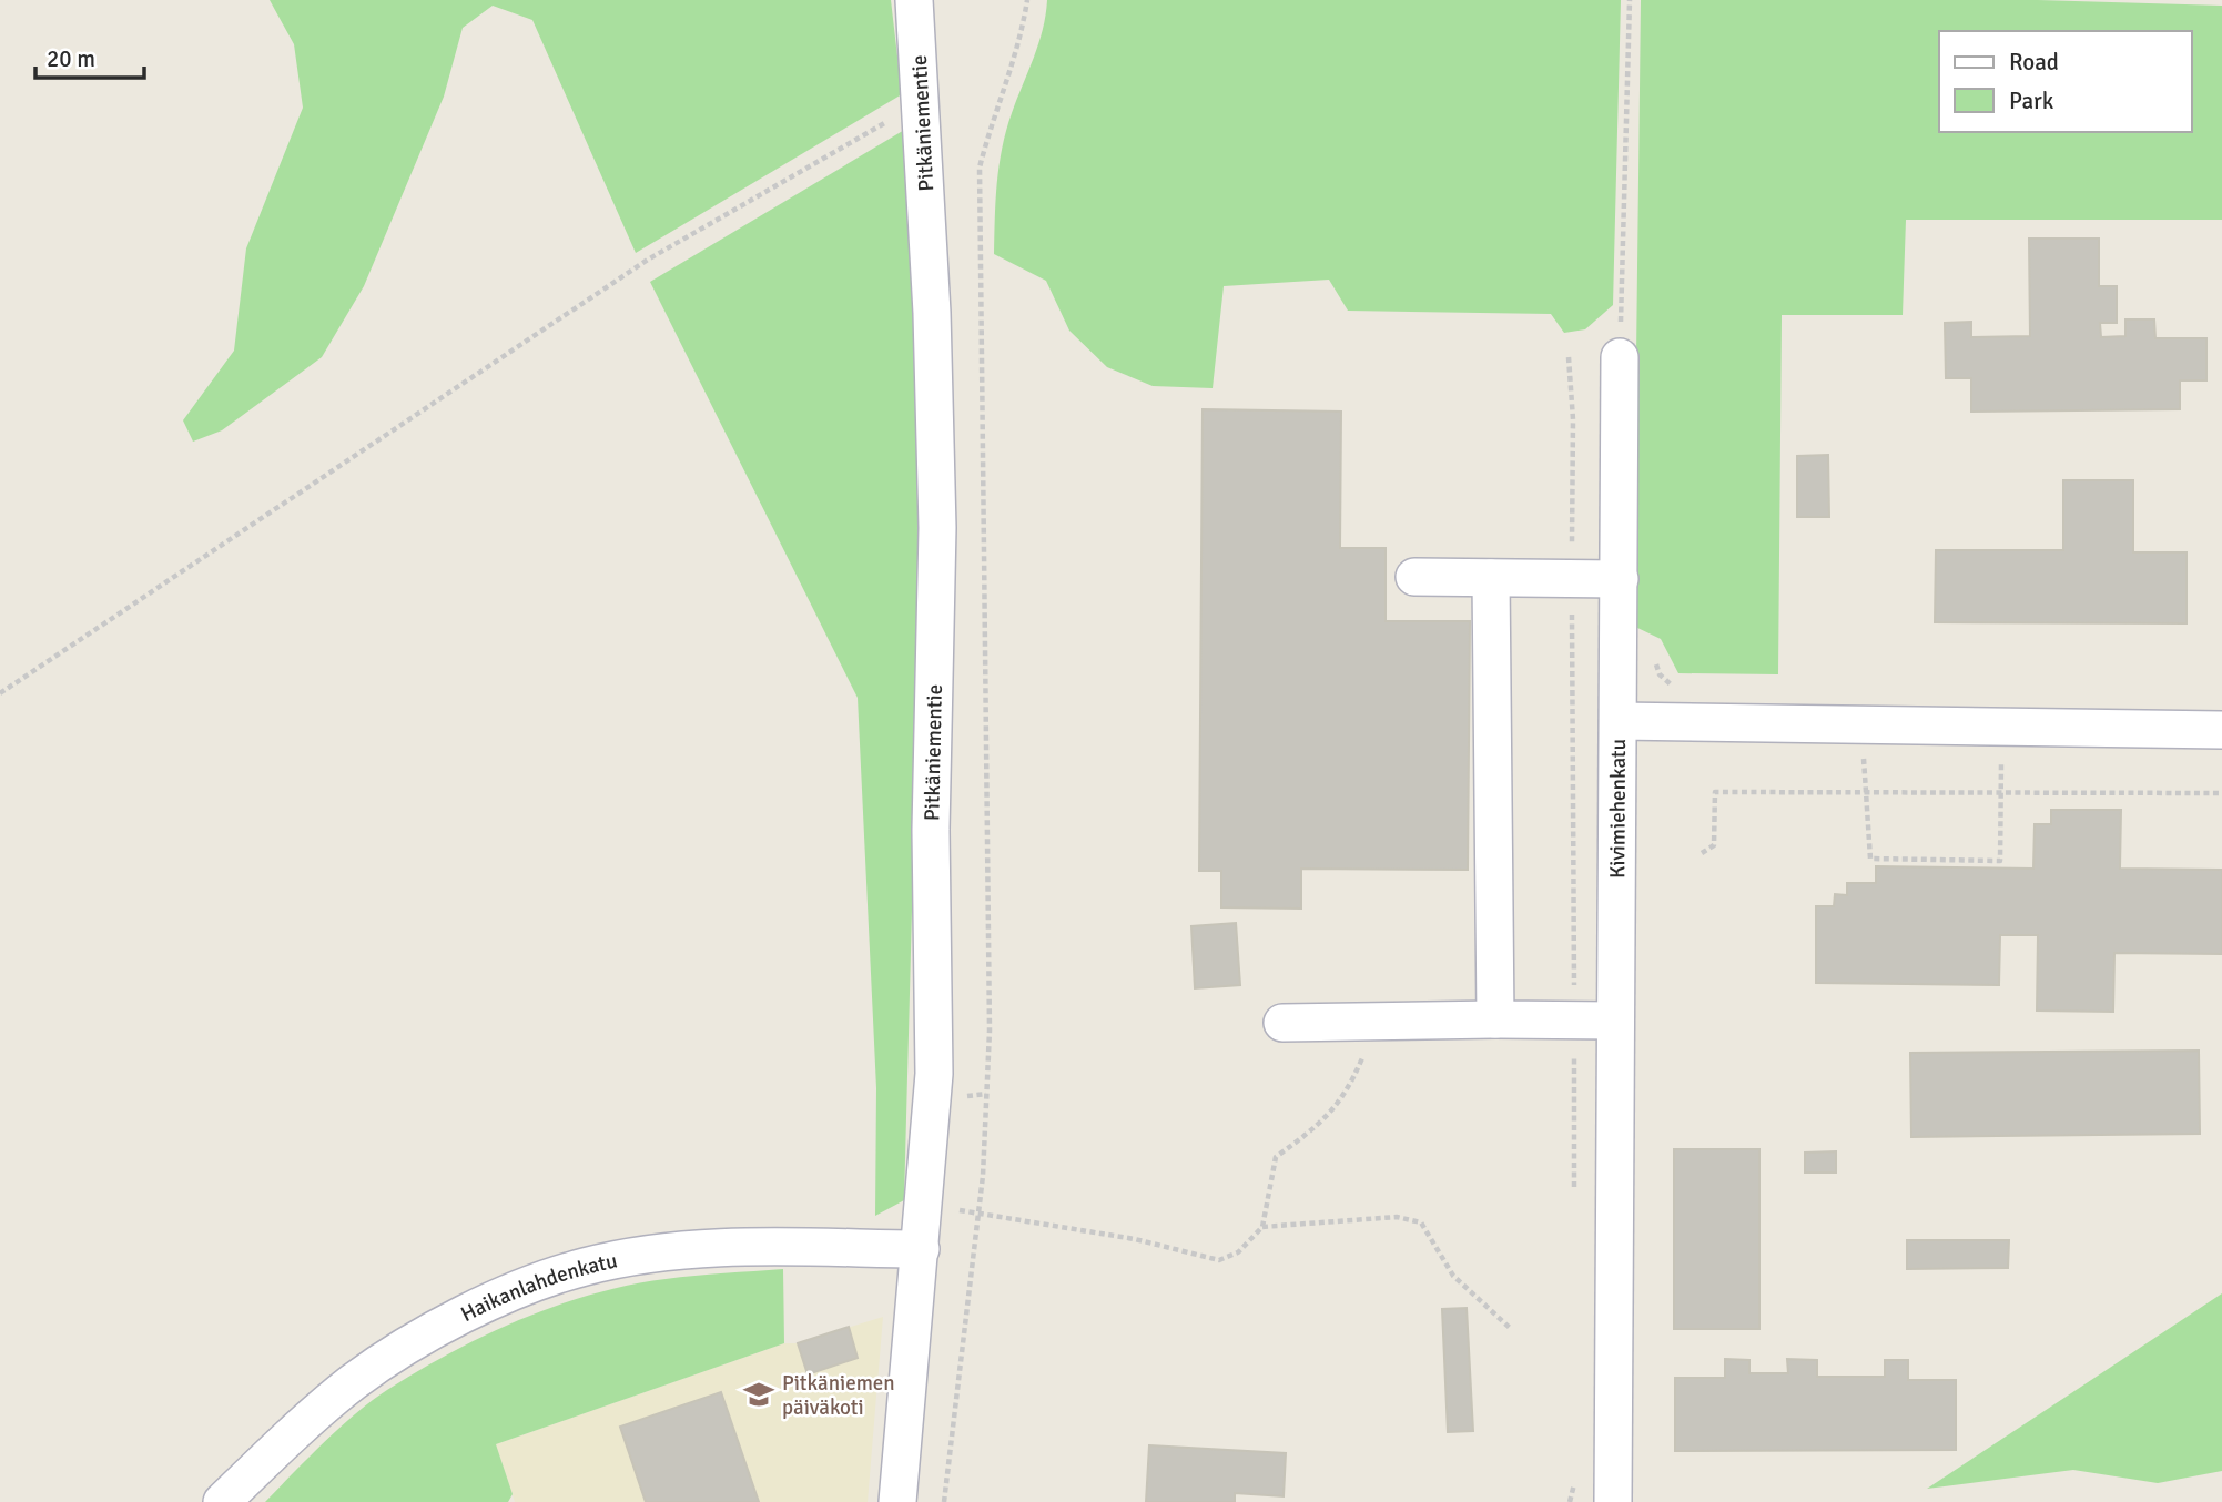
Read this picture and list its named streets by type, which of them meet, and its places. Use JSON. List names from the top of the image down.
{
  "streets": {
    "street": ["Pitkäniementie", "Kivimiehenkatu", "Haikanlahdenkatu"]
  },
  "crossings": [
    ["Pitkäniementie", "Haikanlahdenkatu"]
  ],
  "places": {
    "school or university": ["Pitkäniemen päiväkoti"]
  },
  "legend": ["Road", "Park"],
  "scale_bar": "20 m"
}
